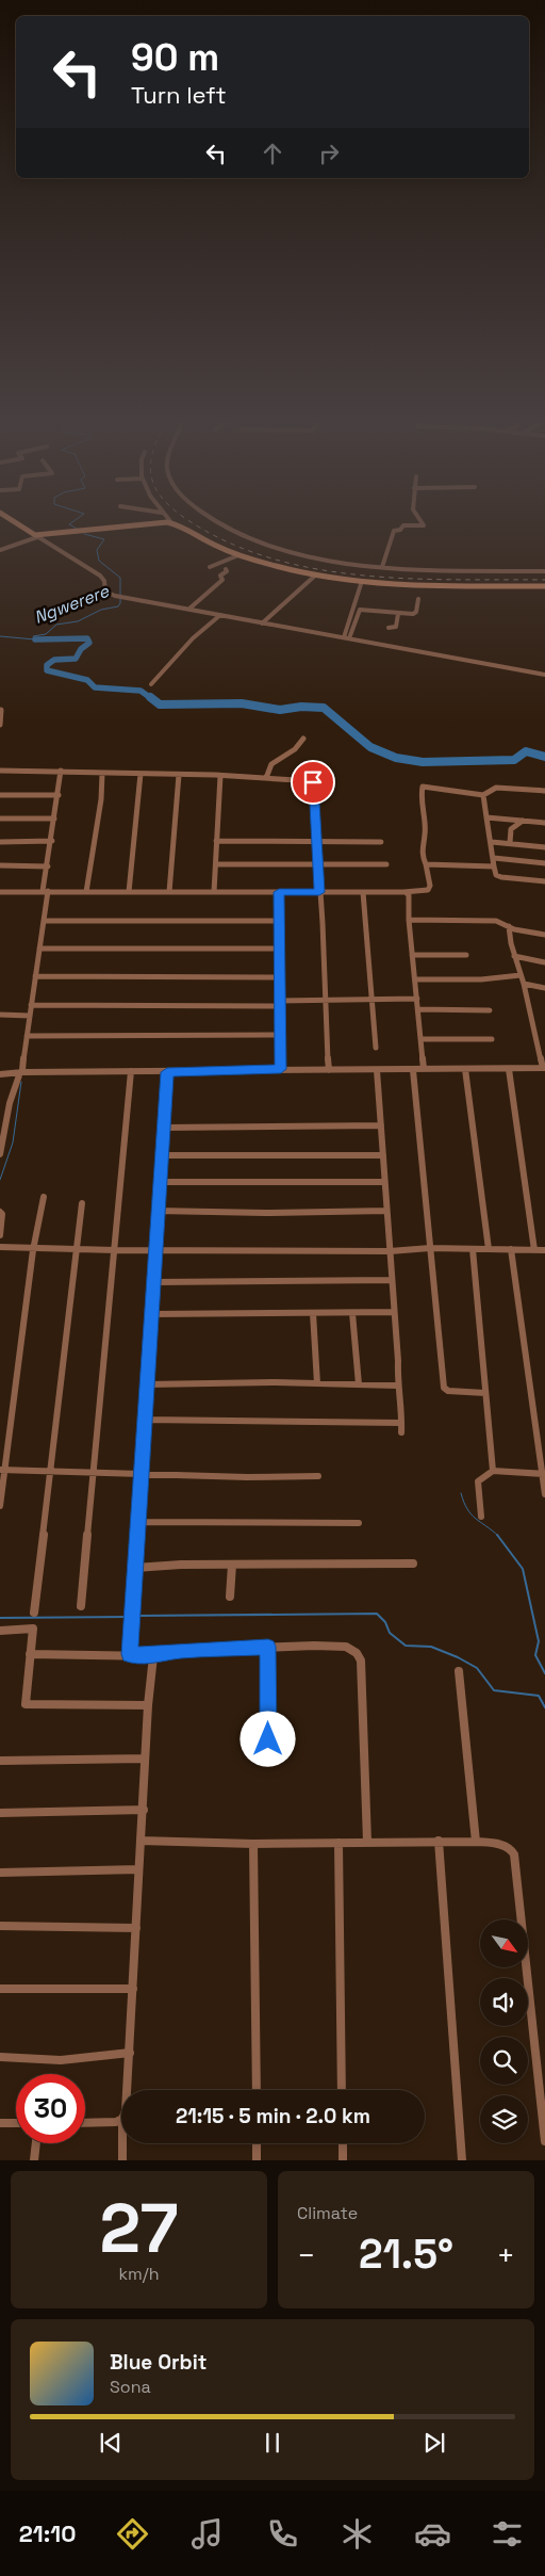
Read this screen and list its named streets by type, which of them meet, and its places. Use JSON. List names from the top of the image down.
{
  "water": ["Ngwerere"],
  "north": "bottom right",
  "page": {
    "turn": ["90 m", "Turn left"],
    "limit": "30",
    "trip": "21:15 · 5 min · 2.0 km",
    "tile": [
      ["27", "km/h"],
      "Climate"
    ],
    "heat": ["−", "21.5°", "+"],
    "song": ["Blue Orbit", "Sona"],
    "tabs": "21:10"
  }
}
